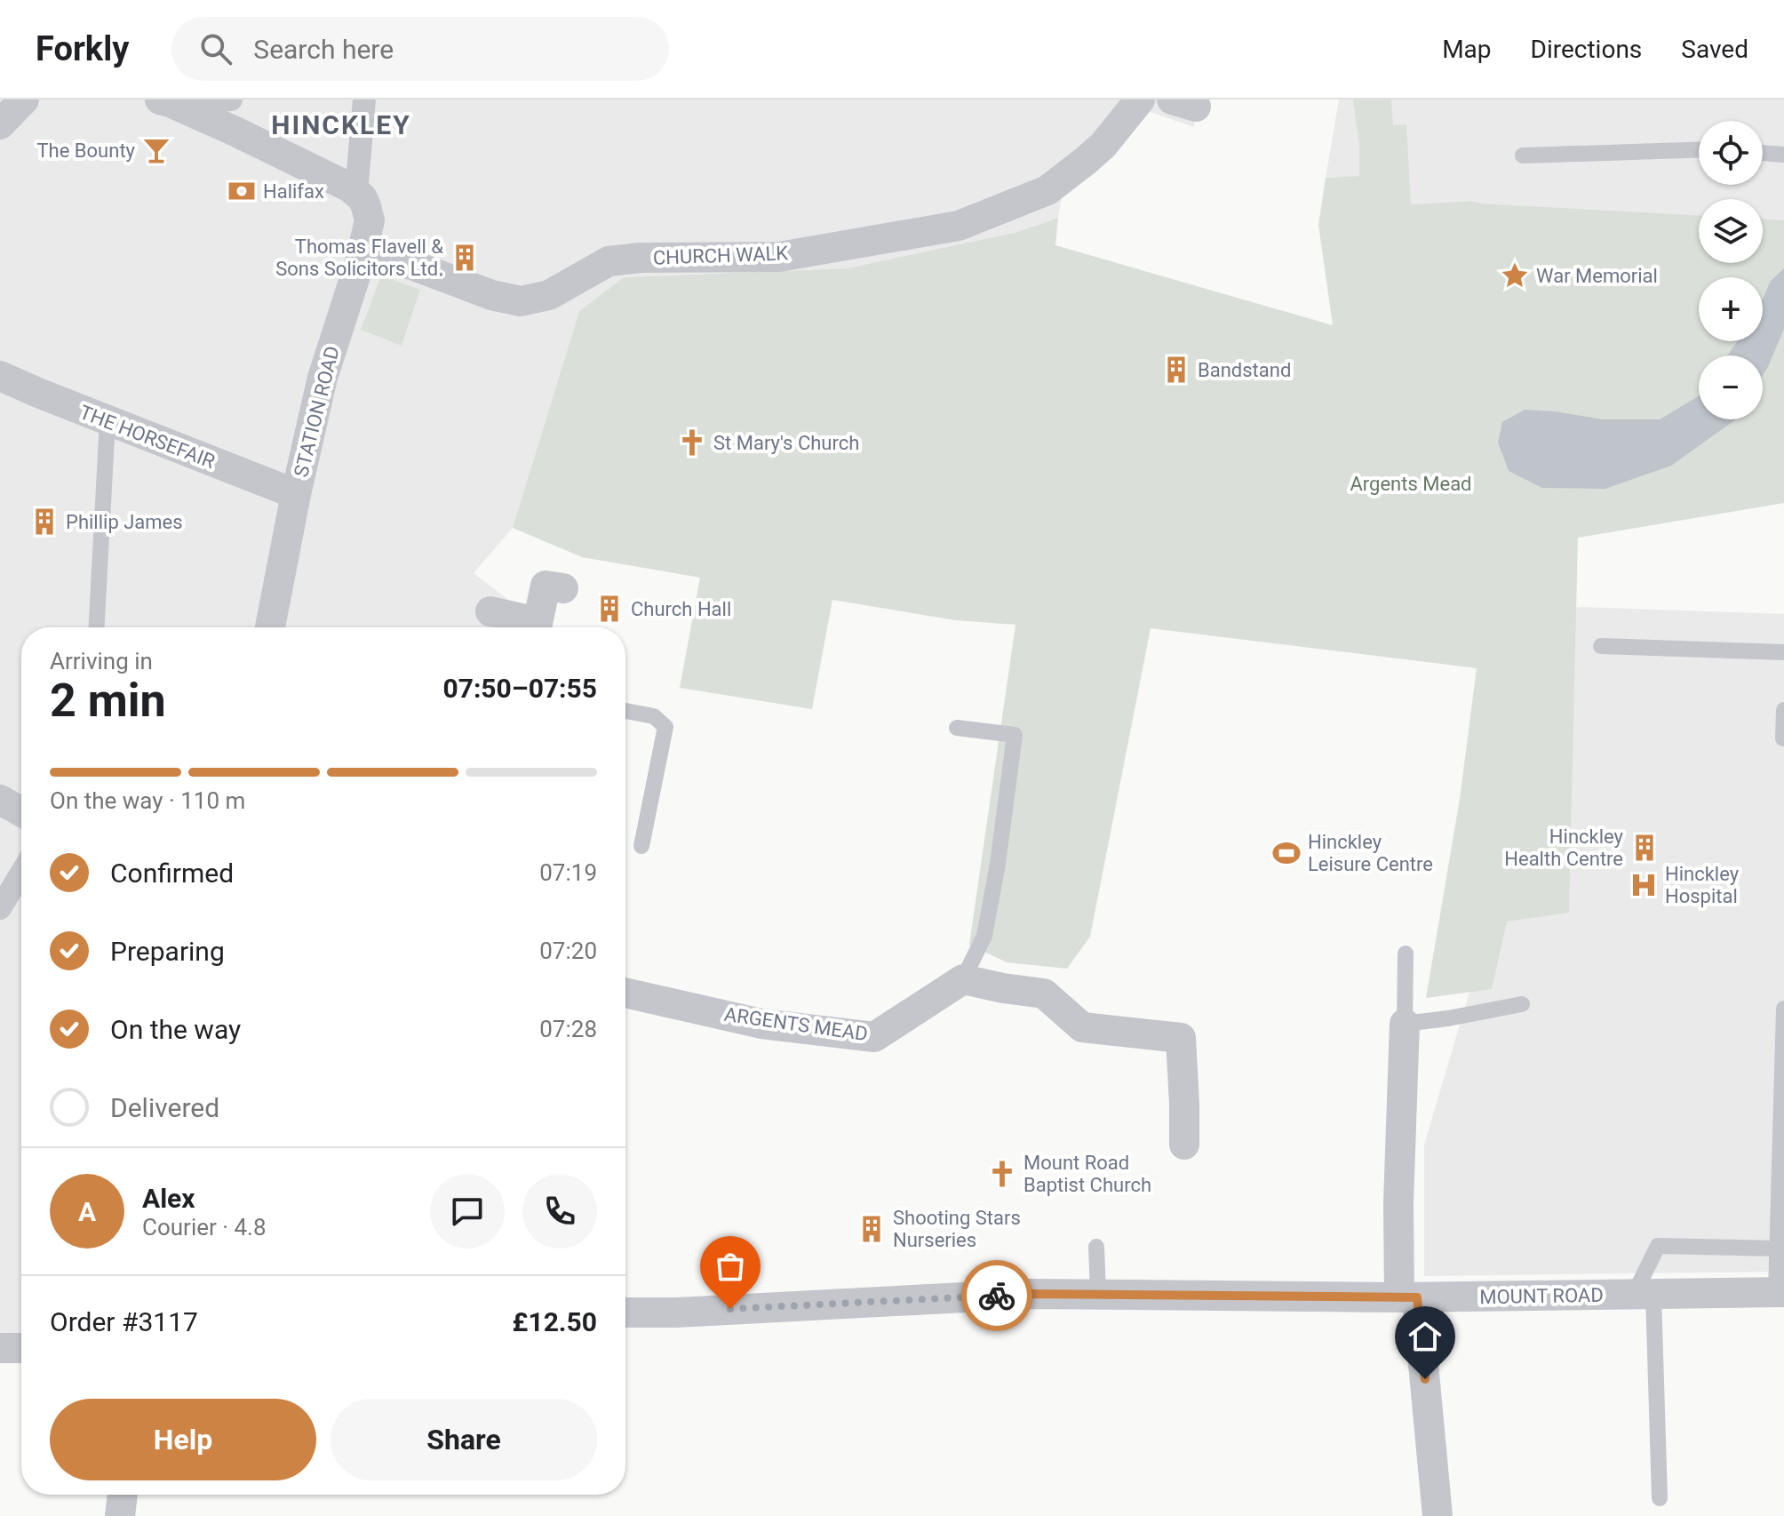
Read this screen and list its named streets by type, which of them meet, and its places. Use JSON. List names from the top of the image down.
{
  "streets": {
    "street": [
      "CHURCH WALK",
      "STATION ROAD",
      "THE HORSEFAIR",
      "ARGENTS MEAD",
      "MOUNT ROAD"
    ]
  },
  "crossings": [
    ["CHURCH WALK", "STATION ROAD"],
    ["STATION ROAD", "THE HORSEFAIR"]
  ],
  "districts": ["HINCKLEY"],
  "parks": ["Argents Mead"],
  "places": {
    "bar": ["The Bounty"],
    "bank": ["Halifax"],
    "building": [
      "Thomas Flavell & Sons Solicitors Ltd.",
      "Bandstand",
      "Phillip James",
      "Church Hall",
      "Hinckley Health Centre",
      "Shooting Stars Nurseries"
    ],
    "place": ["War Memorial"],
    "church": ["St Mary's Church", "Mount Road Baptist Church"],
    "sports": ["Hinckley Leisure Centre"],
    "hospital": ["Hinckley Hospital"]
  },
  "page": {
    "header": "Forkly",
    "search": "Search here",
    "nav": ["Map", "Directions", "Saved"],
    "map_buttons": ["+", "−"],
    "heading": ["2 min", "Arriving in", "07:50–07:55"],
    "panel": [
      "Alex",
      "Courier · 4.8",
      "Order #3117",
      "£12.50"
    ],
    "bar": "On the way · 110 m",
    "list": [
      ["Confirmed", "07:19"],
      ["Preparing", "07:20"],
      ["On the way", "07:28"],
      "Delivered"
    ],
    "round": "A",
    "buttons": ["Help", "Share"]
  }
}
